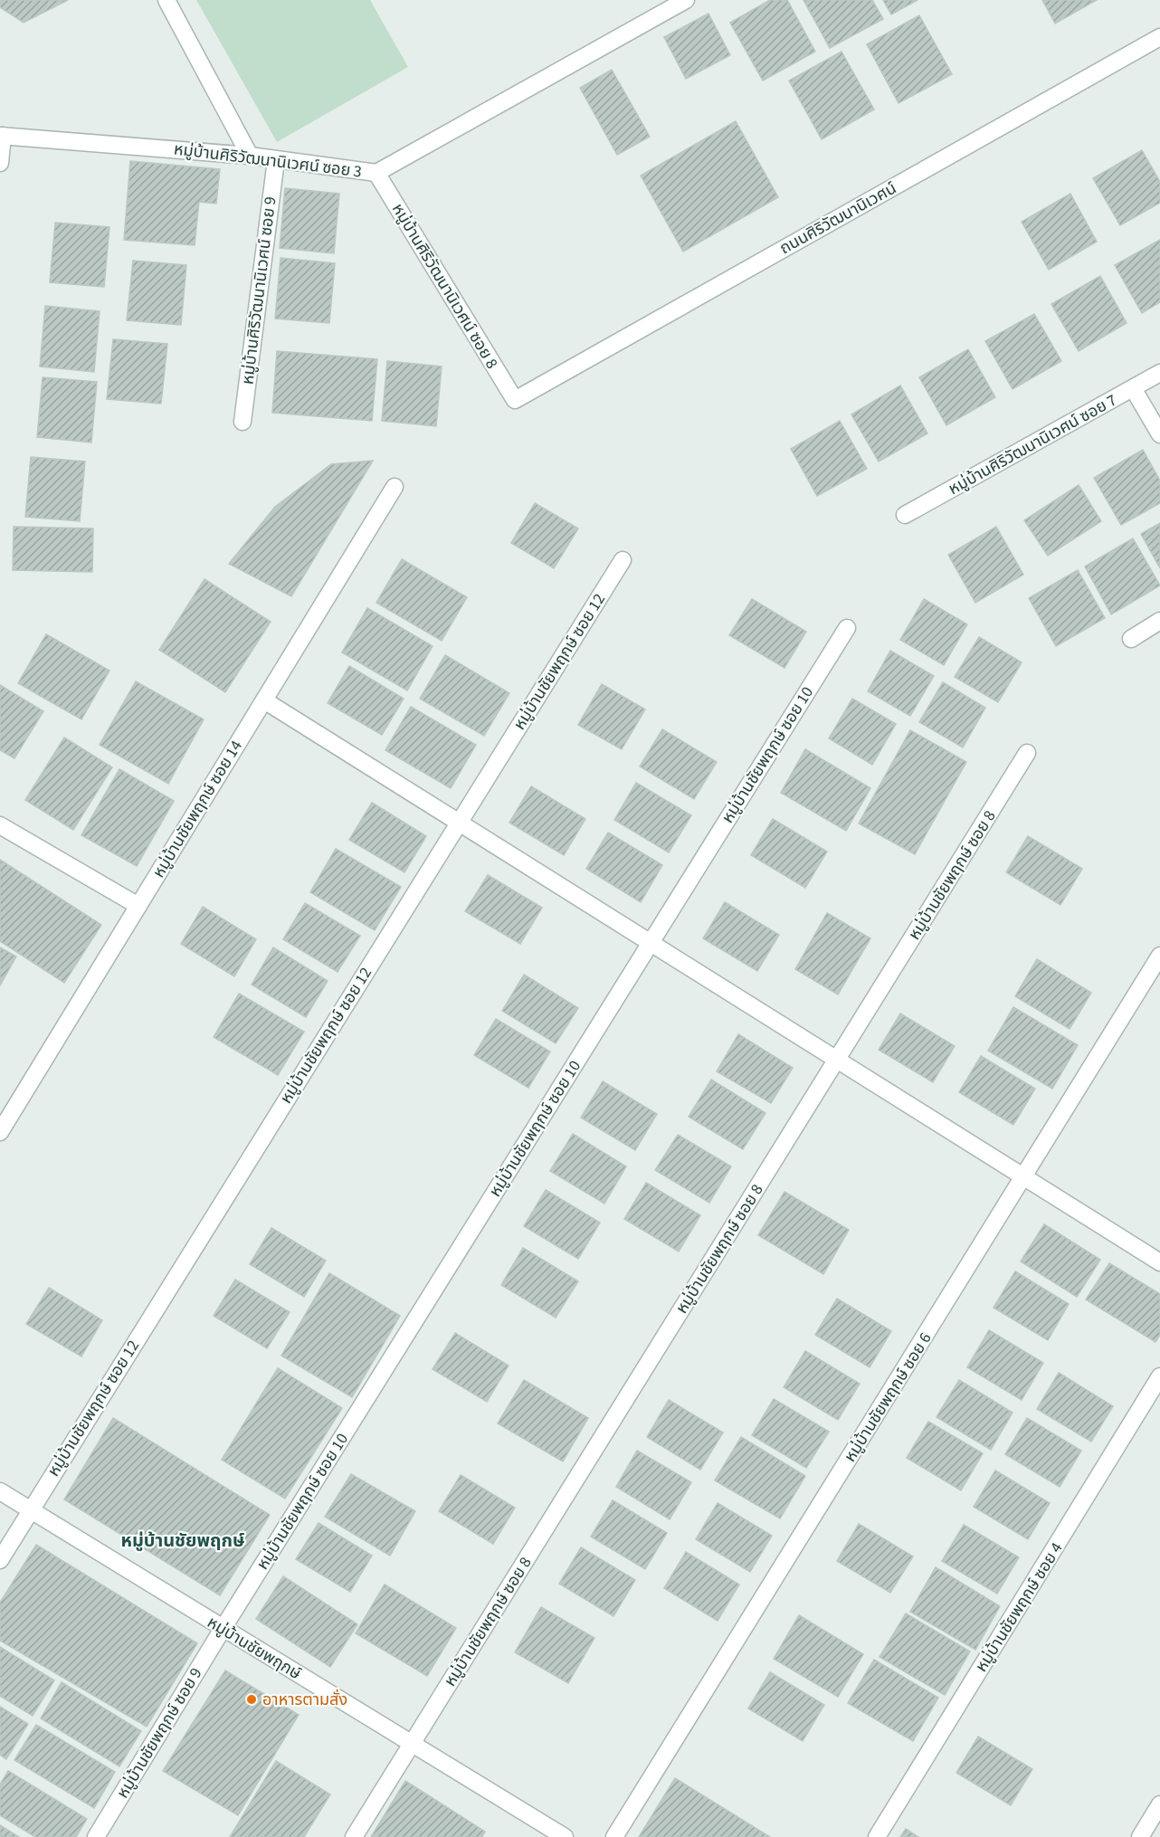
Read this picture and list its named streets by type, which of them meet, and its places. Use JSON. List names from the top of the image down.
{
  "streets": {
    "street": [
      "หมู่บ้านศิริวัฒนานิเวศน์ ซอย 3",
      "ถนนศิริวัฒนานิเวศน์",
      "หมู่บ้านศิริวัฒนานิเวศน์ ซอย 8",
      "หมู่บ้านศิริวัฒนานิเวศน์ ซอย 9",
      "หมู่บ้านศิริวัฒนานิเวศน์ ซอย 7",
      "หมู่บ้านชัยพฤกษ์ ซอย 12",
      "หมู่บ้านชัยพฤกษ์ ซอย 10",
      "หมู่บ้านชัยพฤกษ์ ซอย 14",
      "หมู่บ้านชัยพฤกษ์ ซอย 8",
      "หมู่บ้านชัยพฤกษ์ ซอย 6",
      "หมู่บ้านชัยพฤกษ์ ซอย 4",
      "หมู่บ้านชัยพฤกษ์",
      "หมู่บ้านชัยพฤกษ์ ซอย 9"
    ]
  },
  "crossings": [
    ["หมู่บ้านศิริวัฒนานิเวศน์ ซอย 3", "หมู่บ้านศิริวัฒนานิเวศน์ ซอย 8"],
    ["หมู่บ้านศิริวัฒนานิเวศน์ ซอย 3", "หมู่บ้านศิริวัฒนานิเวศน์ ซอย 9"],
    ["ถนนศิริวัฒนานิเวศน์", "หมู่บ้านศิริวัฒนานิเวศน์ ซอย 8"],
    ["หมู่บ้านชัยพฤกษ์ ซอย 12", "หมู่บ้านชัยพฤกษ์"],
    ["หมู่บ้านชัยพฤกษ์ ซอย 10", "หมู่บ้านชัยพฤกษ์"],
    ["หมู่บ้านชัยพฤกษ์ ซอย 10", "หมู่บ้านชัยพฤกษ์ ซอย 9"],
    ["หมู่บ้านชัยพฤกษ์ ซอย 8", "หมู่บ้านชัยพฤกษ์"],
    ["หมู่บ้านชัยพฤกษ์", "หมู่บ้านชัยพฤกษ์ ซอย 9"]
  ],
  "districts": ["หมู่บ้านชัยพฤกษ์"],
  "places": ["อาหารตามสั่ง"]
}
